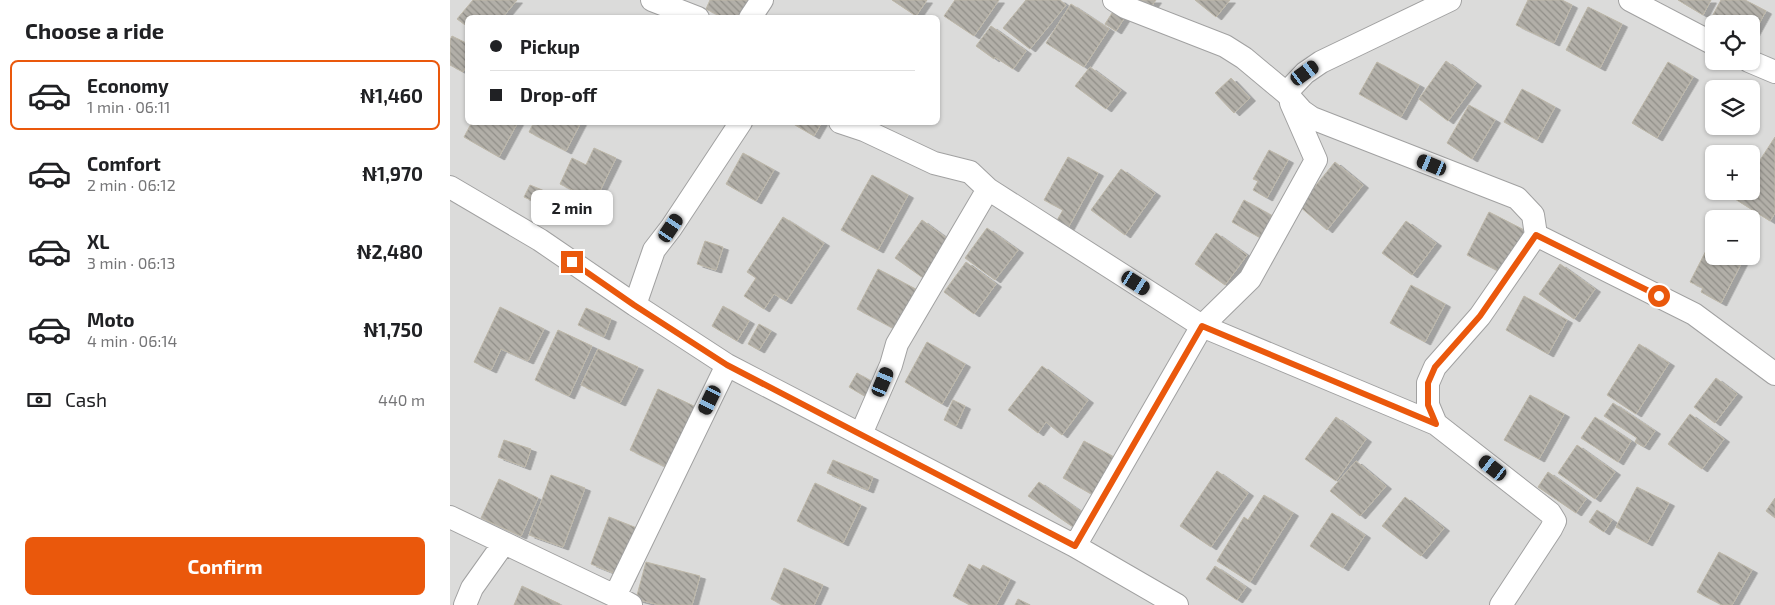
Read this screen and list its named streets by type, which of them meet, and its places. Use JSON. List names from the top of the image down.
{
  "page": {
    "heading": "Choose a ride",
    "map_buttons": ["+", "−"],
    "banner": ["Pickup", "Drop-off"],
    "list": [
      {
        "name": "Economy",
        "note": "1 min · 06:11",
        "value": "₦1,460"
      },
      {
        "name": "Comfort",
        "note": "2 min · 06:12",
        "value": "₦1,970"
      },
      {
        "name": "XL",
        "note": "3 min · 06:13",
        "value": "₦2,480"
      },
      {
        "name": "Moto",
        "note": "4 min · 06:14",
        "value": "₦1,750"
      }
    ],
    "bubble": "2 min",
    "pay": ["Cash", "440 m"],
    "buttons": "Confirm"
  }
}
